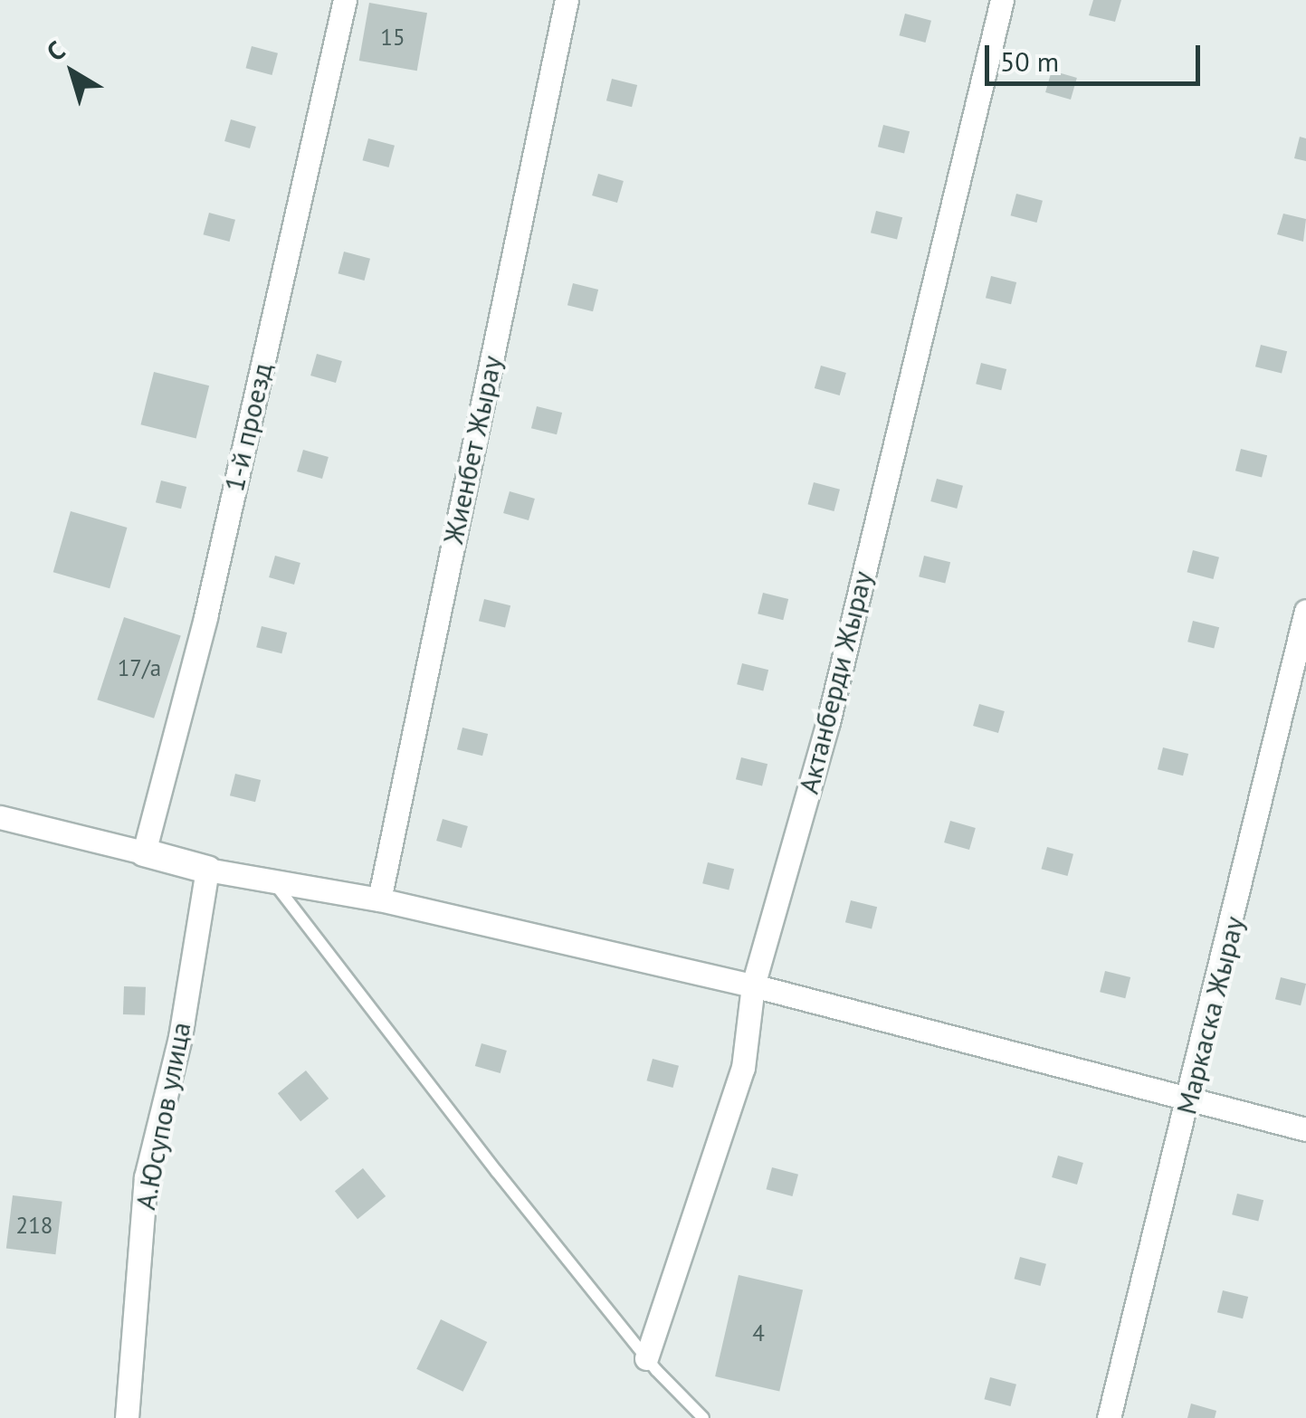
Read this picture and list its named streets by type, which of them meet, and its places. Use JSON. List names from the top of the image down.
{
  "streets": {
    "street": [
      "1-й проезд",
      "Жиенбет Жырау",
      "Актанберди Жырау",
      "Маркаска Жырау",
      "А.Юсупов улица"
    ]
  },
  "house_numbers": [
    "15",
    "17/а",
    "218",
    "4"
  ],
  "scale_bar": "50 m",
  "north": "top left"
}
